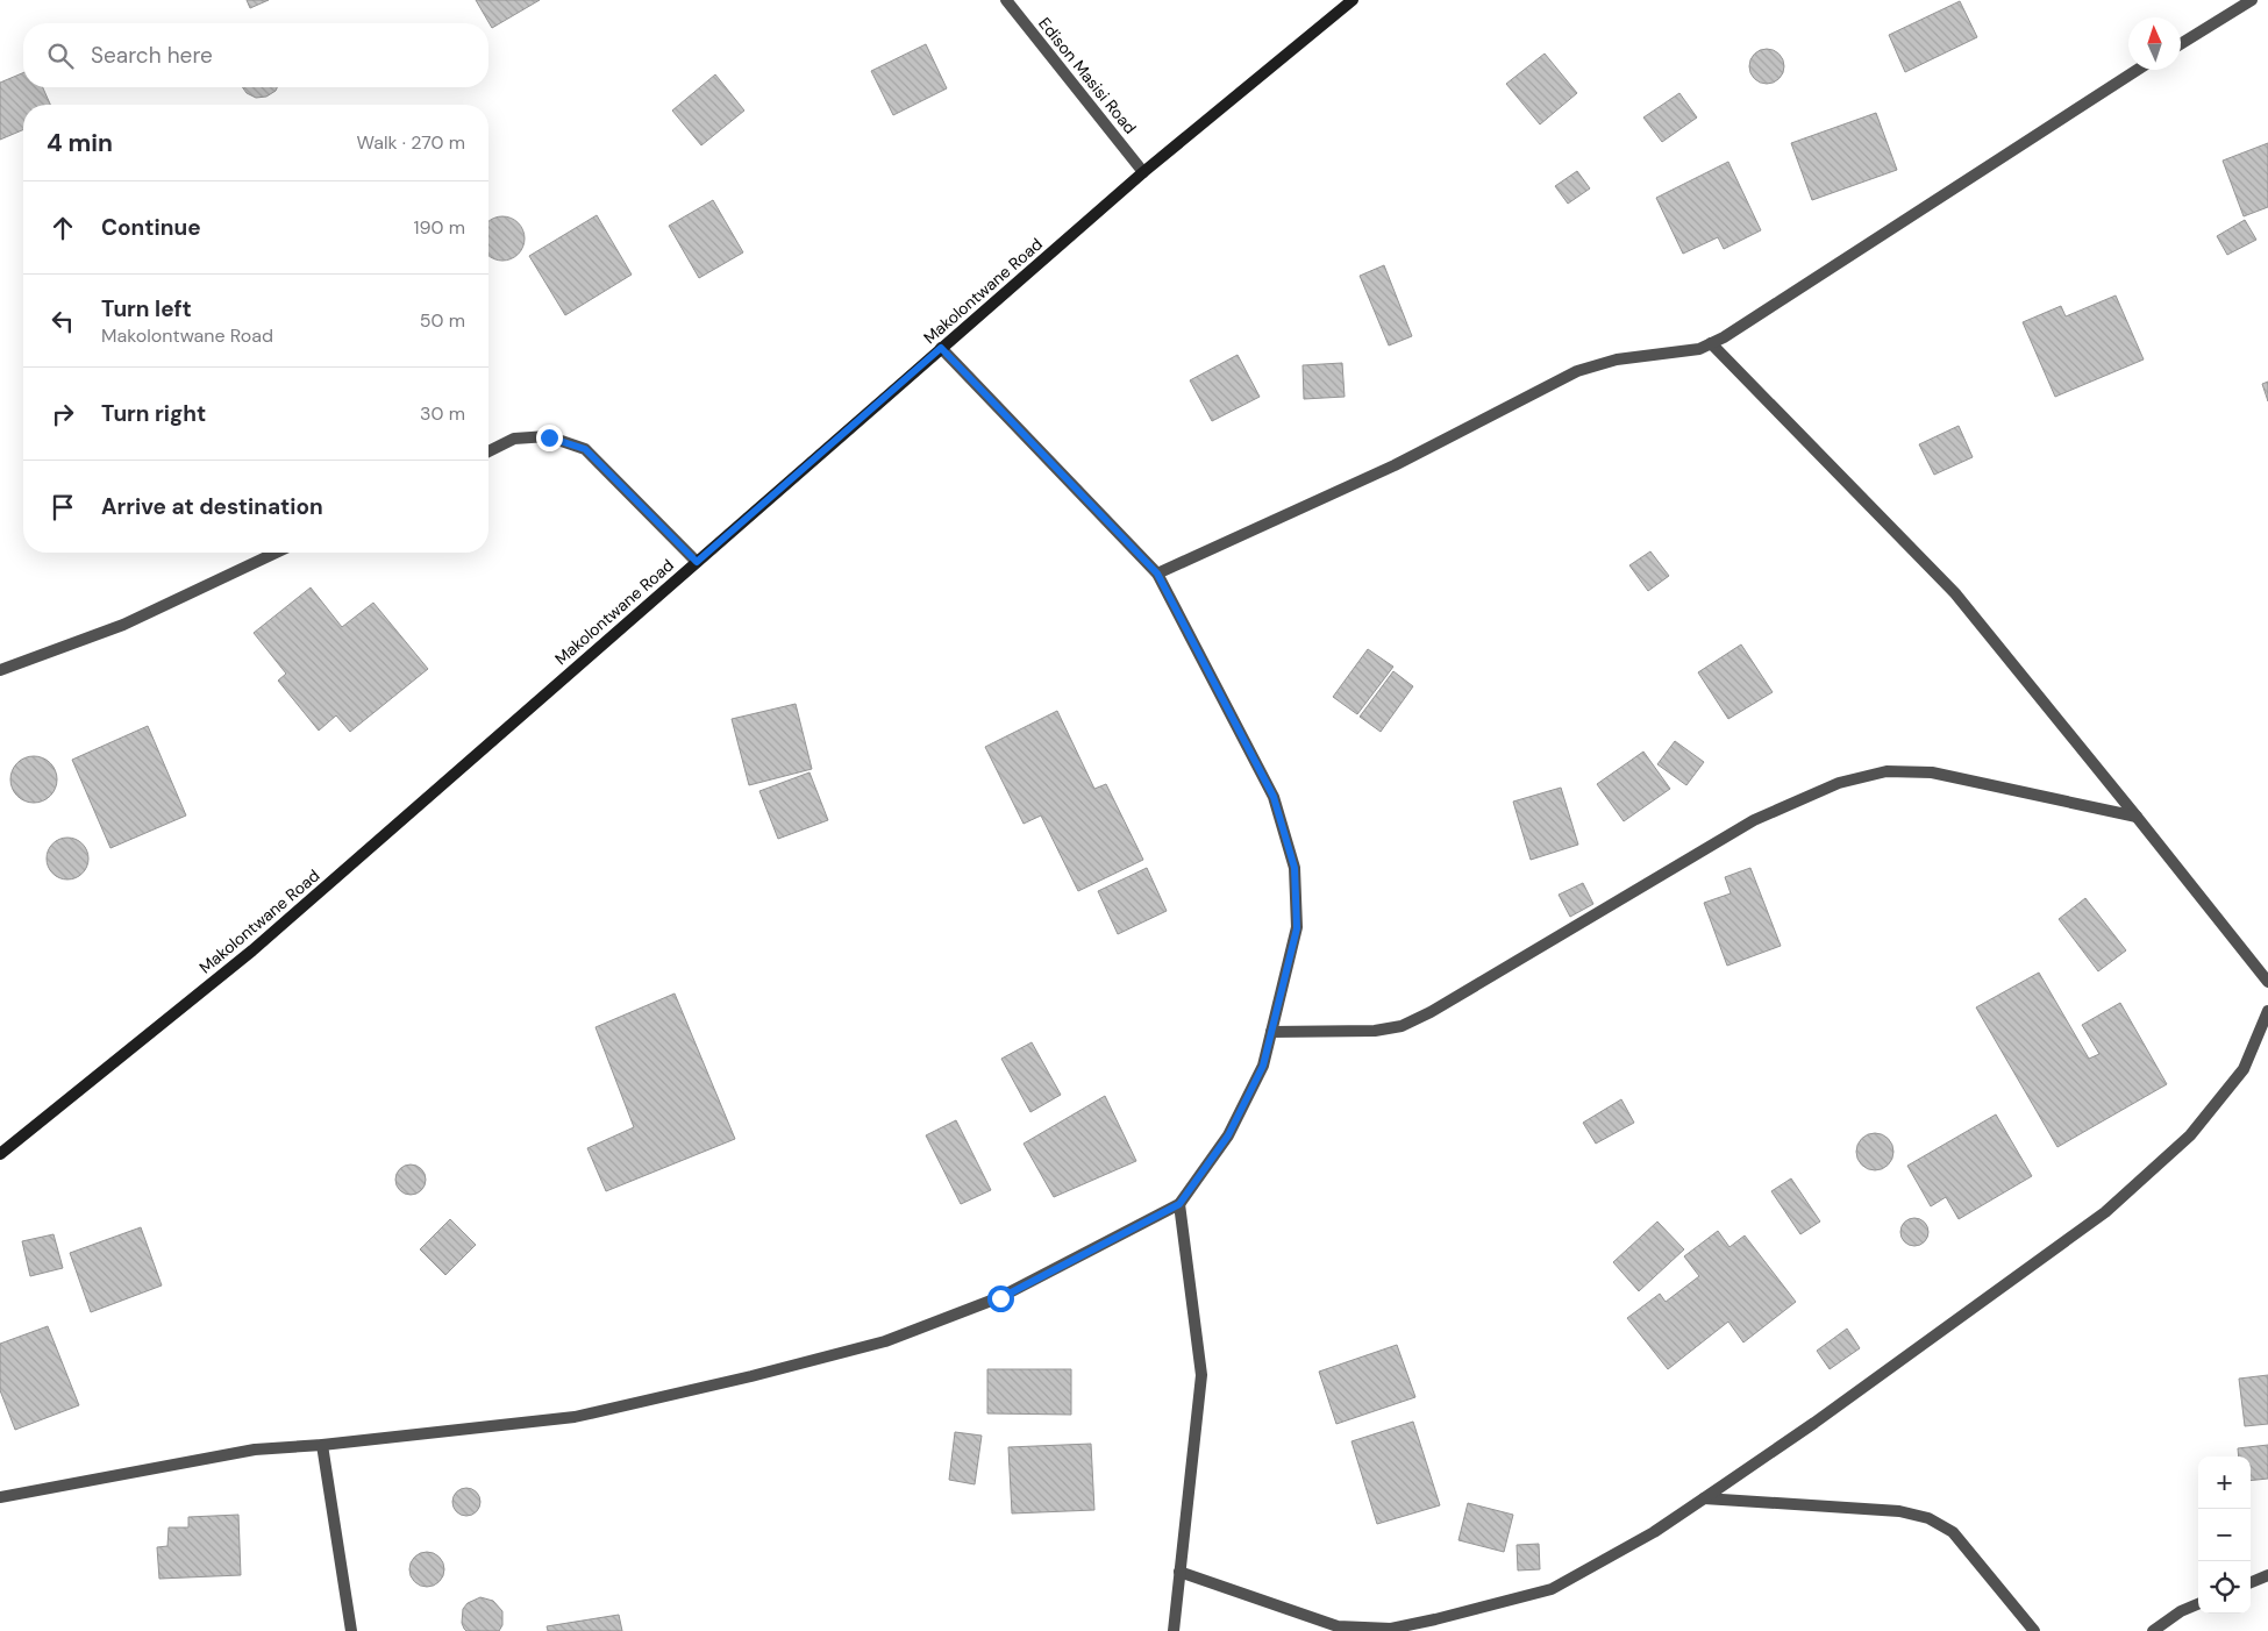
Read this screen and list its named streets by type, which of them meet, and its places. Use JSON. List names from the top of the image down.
{
  "streets": {
    "main road": ["Makolontwane Road"],
    "street": ["Edison Masisi Road"]
  },
  "crossings": [
    ["Edison Masisi Road", "Makolontwane Road"]
  ],
  "north": "top",
  "page": {
    "search": "Search here",
    "heading": ["4 min", "Walk · 270 m"],
    "list": [
      ["Continue", "190 m"],
      ["Turn left", "Makolontwane Road", "50 m"],
      ["Turn right", "30 m"],
      "Arrive at destination"
    ],
    "map_buttons": ["+", "−"]
  }
}
